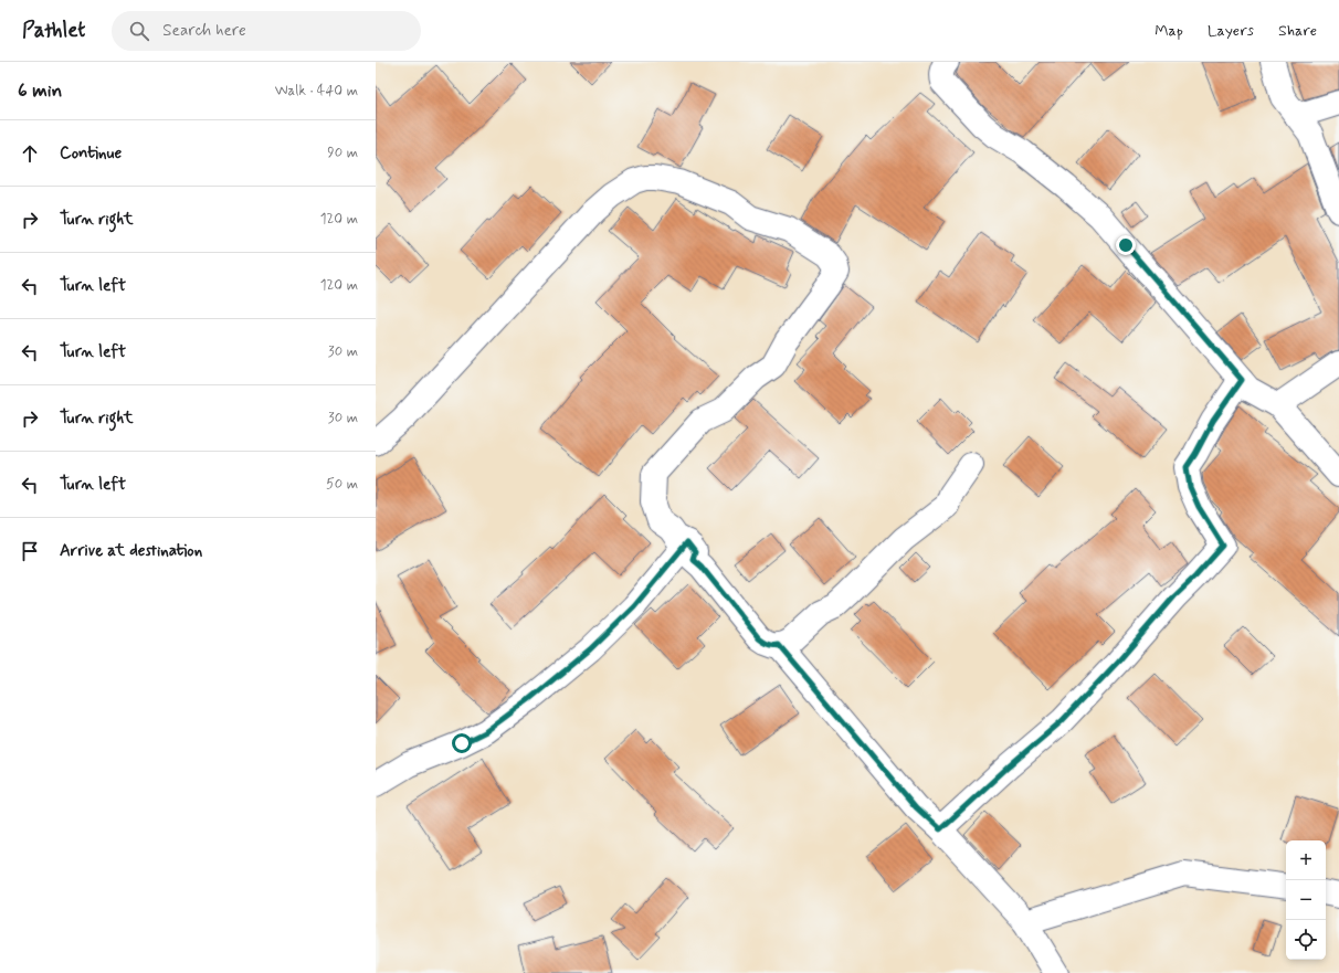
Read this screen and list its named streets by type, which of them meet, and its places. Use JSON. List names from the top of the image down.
{
  "page": {
    "header": "Pathlet",
    "search": "Search here",
    "nav": ["Map", "Layers", "Share"],
    "heading": ["6 min", "Walk · 440 m"],
    "list": [
      ["Continue", "90 m"],
      ["Turn right", "120 m"],
      ["Turn left", "120 m"],
      ["Turn left", "30 m"],
      ["Turn right", "30 m"],
      ["Turn left", "50 m"],
      "Arrive at destination"
    ],
    "map_buttons": ["+", "−"]
  }
}
